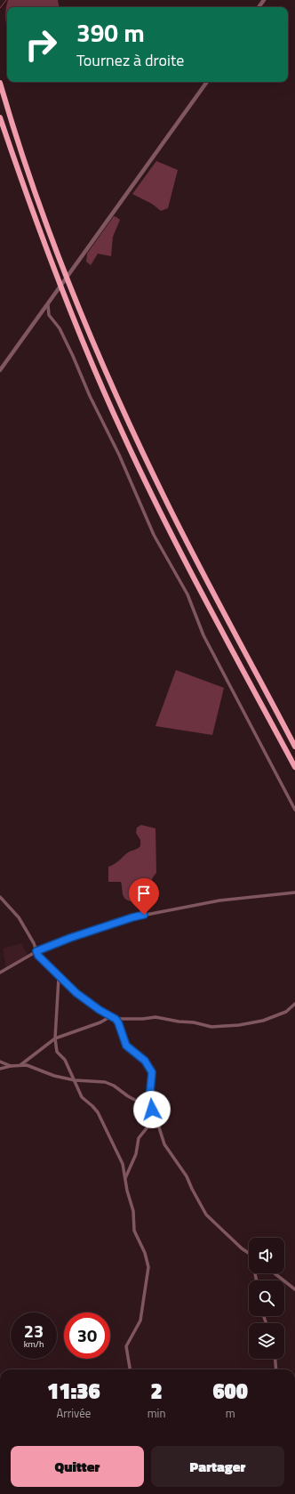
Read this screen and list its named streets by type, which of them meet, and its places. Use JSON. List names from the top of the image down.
{
  "page": {
    "turn": ["390 m", "Tournez à droite"],
    "speed": "23 km/h",
    "limit": "30",
    "eta": [
      "11:36",
      "Arrivée",
      "2",
      "min",
      "600",
      "m"
    ],
    "buttons": ["Quitter", "Partager"]
  }
}
